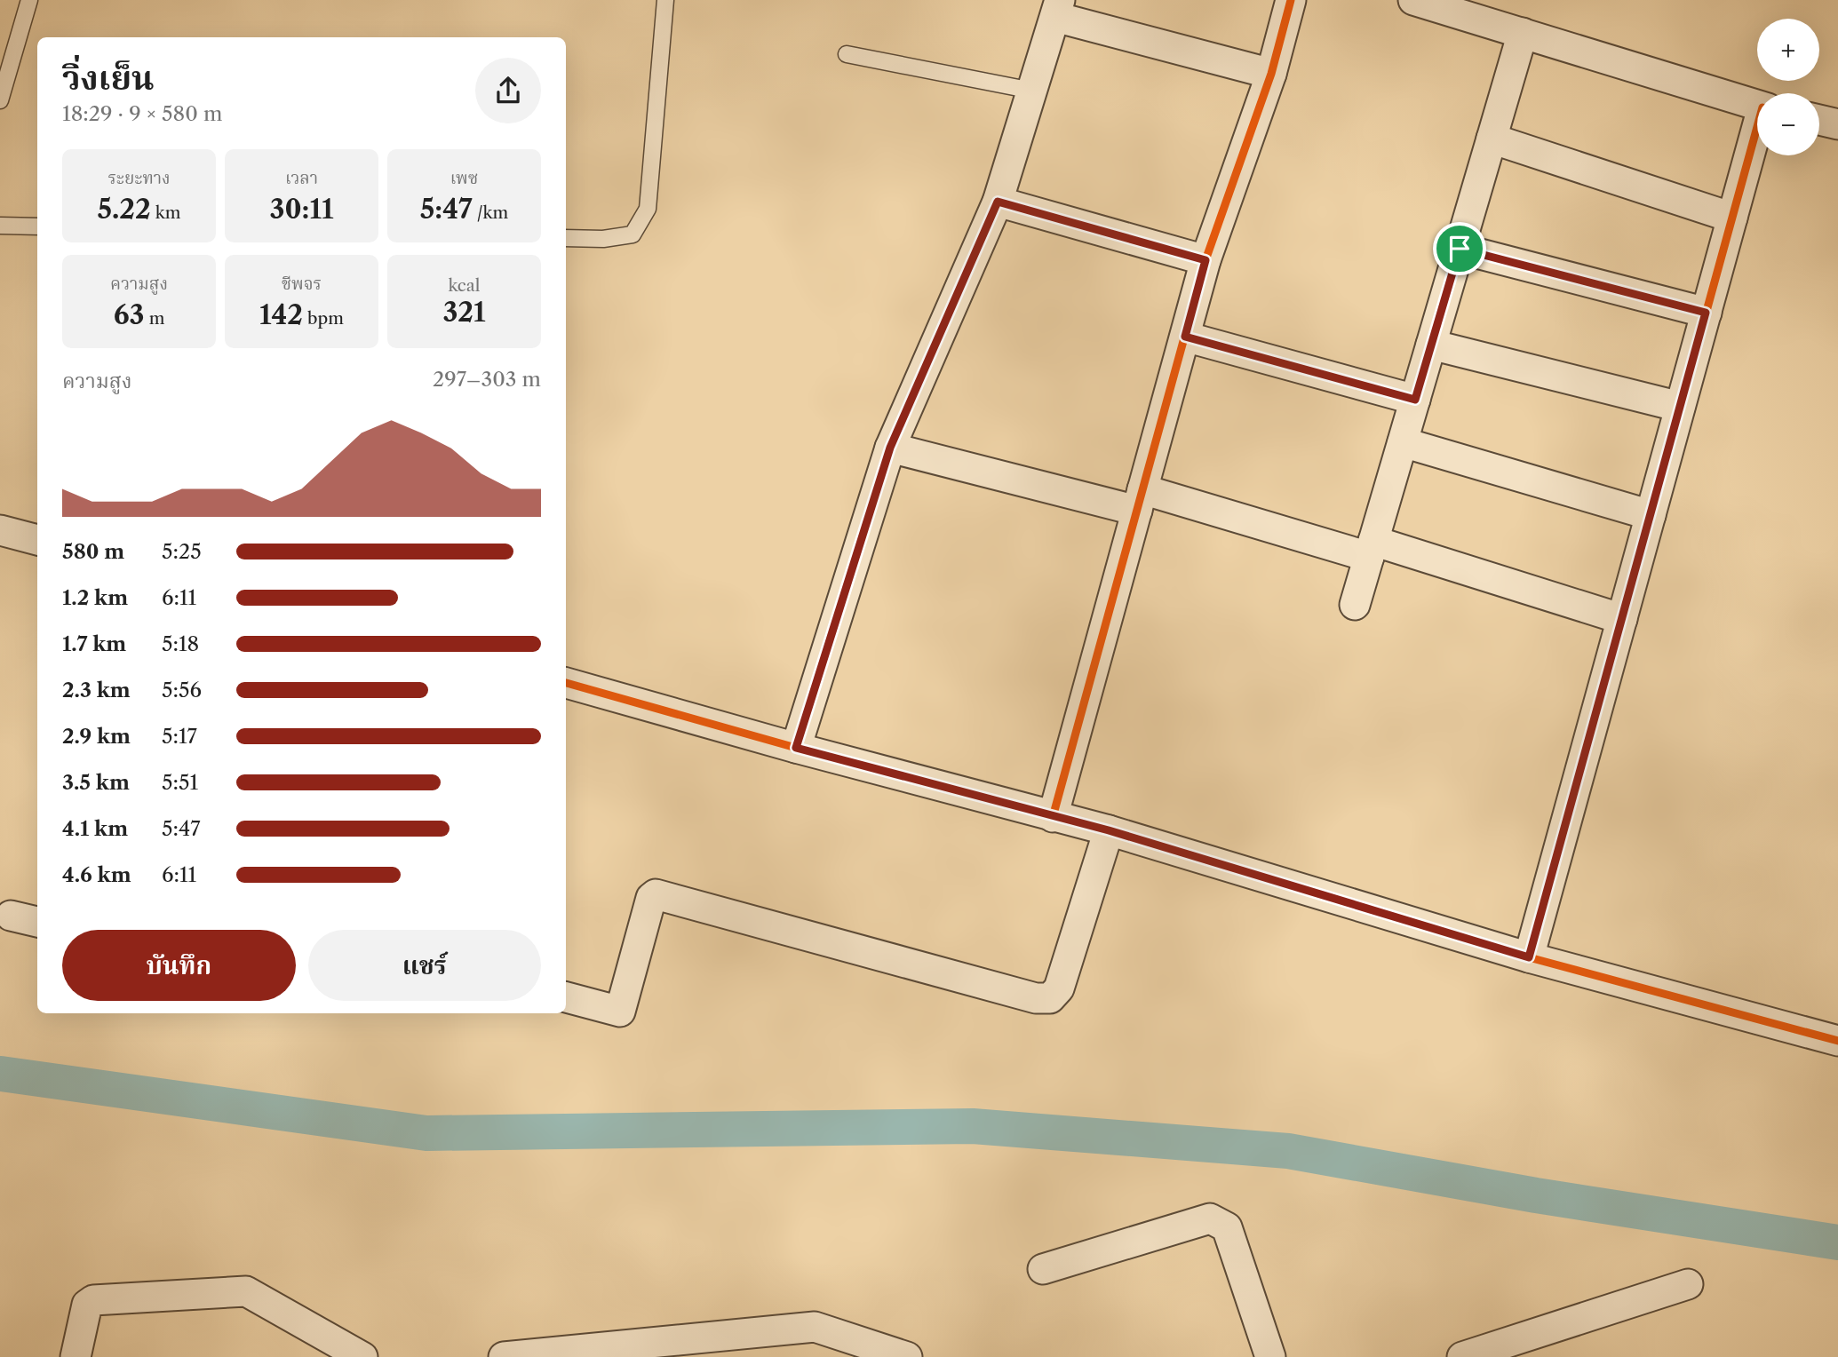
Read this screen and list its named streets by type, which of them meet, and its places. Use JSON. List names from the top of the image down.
{
  "page": {
    "map_buttons": ["+", "−"],
    "heading": ["วิ่งเย็น", "18:29 · 9 × 580 m"],
    "stats": [
      ["ระยะทาง", "5.22 km"],
      ["เวลา", "30:11"],
      ["เพซ", "5:47 /km"],
      ["ความสูง", "63 m"],
      ["ชีพจร", "142 bpm"],
      ["kcal", "321"]
    ],
    "chart": ["ความสูง", "297–303 m"],
    "list": [
      {
        "name": "580 m",
        "note": "5:25"
      },
      {
        "name": "1.2 km",
        "note": "6:11"
      },
      {
        "name": "1.7 km",
        "note": "5:18"
      },
      {
        "name": "2.3 km",
        "note": "5:56"
      },
      {
        "name": "2.9 km",
        "note": "5:17"
      },
      {
        "name": "3.5 km",
        "note": "5:51"
      },
      {
        "name": "4.1 km",
        "note": "5:47"
      },
      {
        "name": "4.6 km",
        "note": "6:11"
      }
    ],
    "buttons": ["บันทึก", "แชร์"]
  }
}
